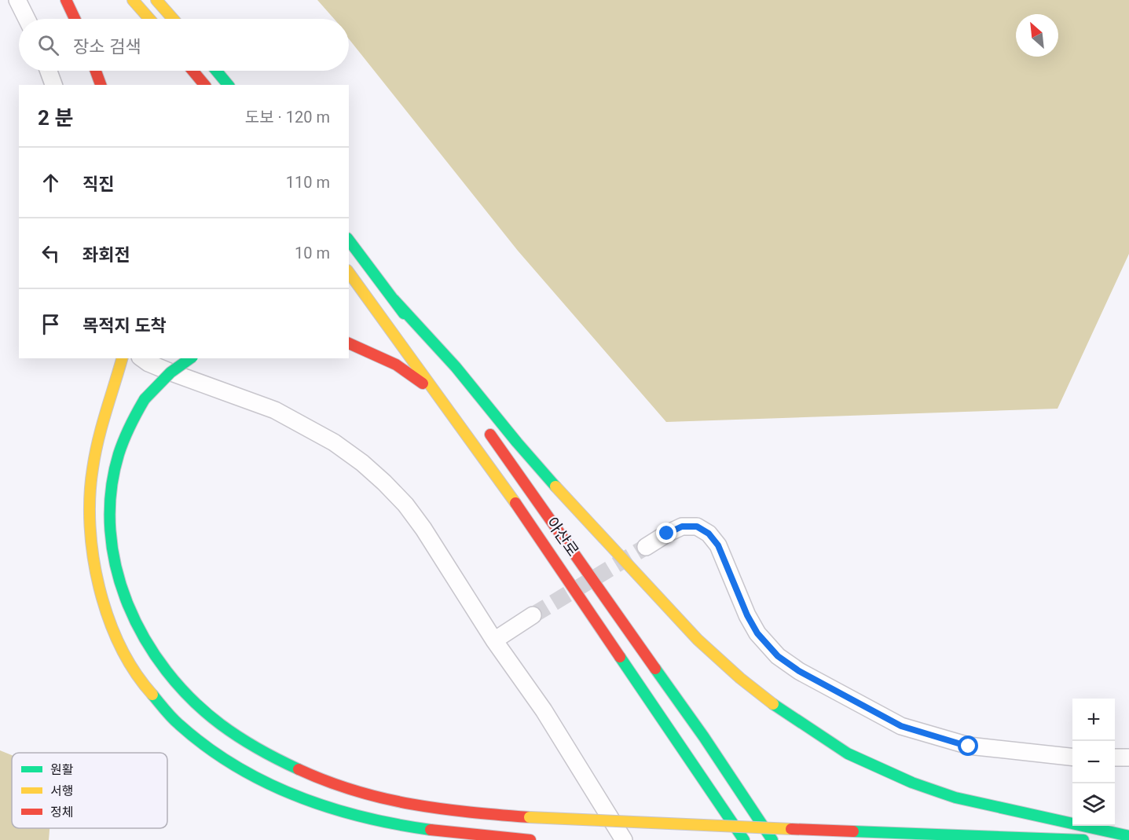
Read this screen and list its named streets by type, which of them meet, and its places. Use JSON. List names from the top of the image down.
{
  "streets": {
    "highway": ["아산로"]
  },
  "legend": ["원활", "서행", "정체"],
  "north": "top left",
  "page": {
    "search": "장소 검색",
    "heading": ["2 분", "도보 · 120 m"],
    "list": [
      ["직진", "110 m"],
      ["좌회전", "10 m"],
      "목적지 도착"
    ],
    "map_buttons": ["+", "−"]
  }
}
